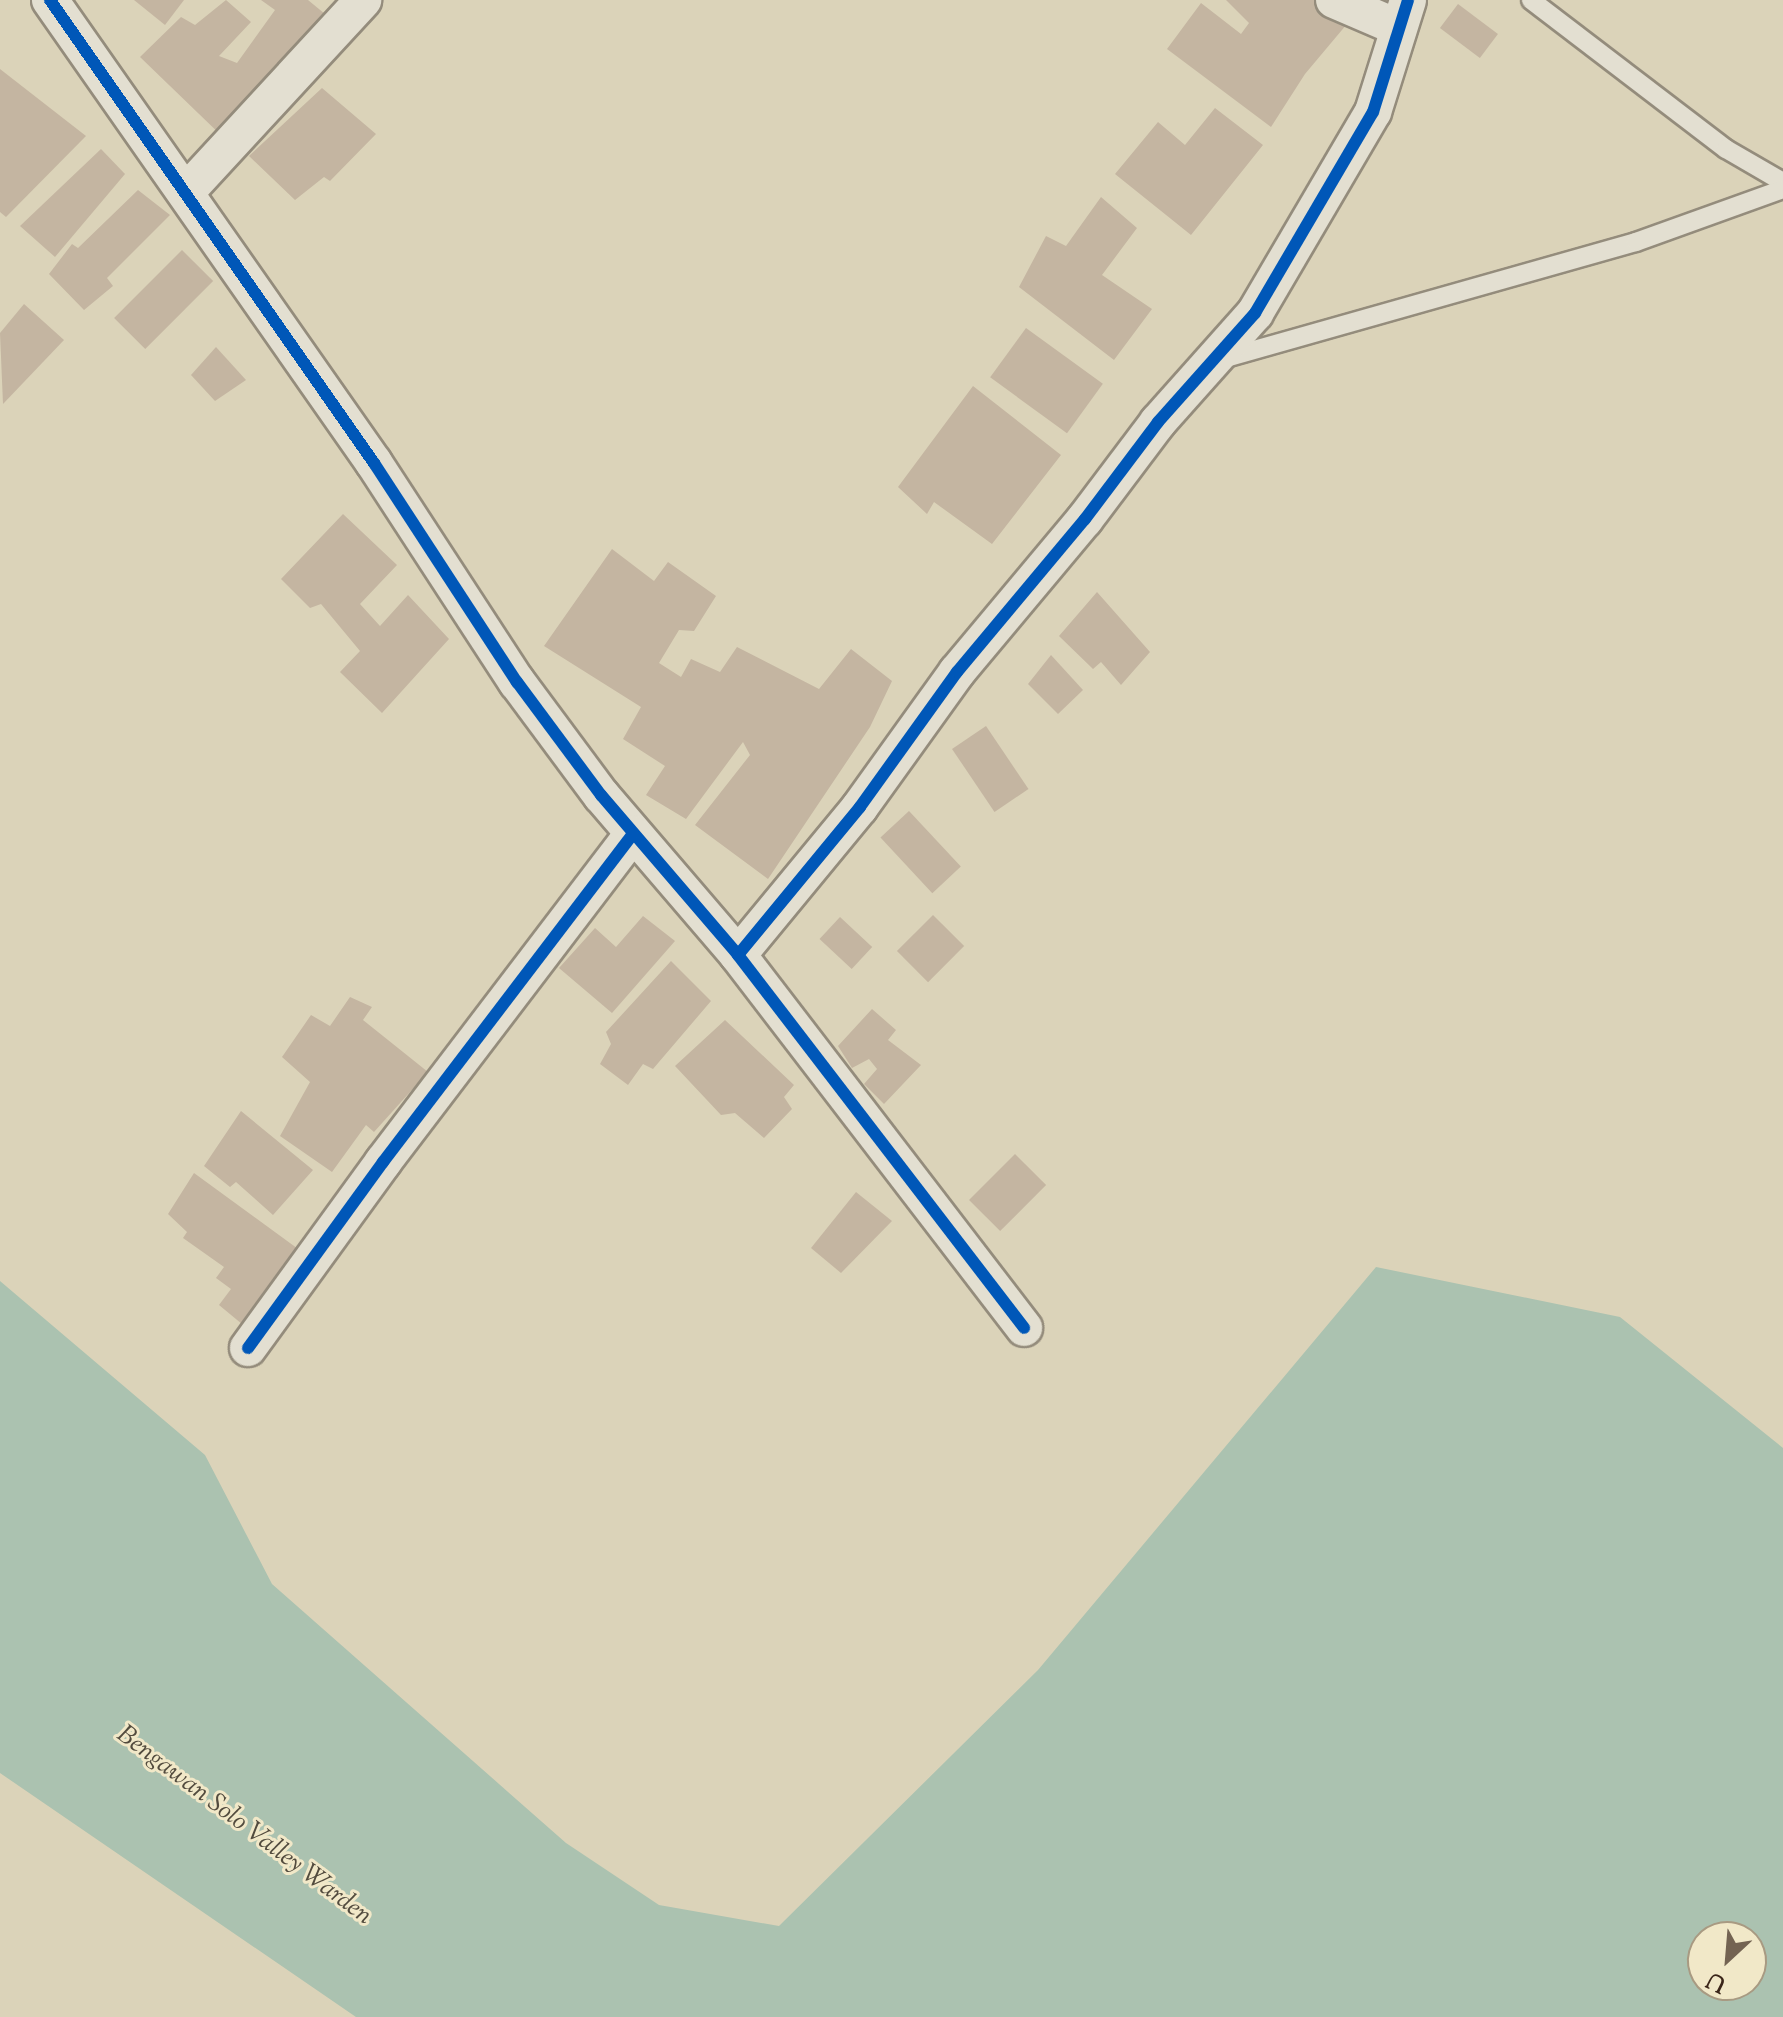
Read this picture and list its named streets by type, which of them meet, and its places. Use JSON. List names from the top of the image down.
{
  "water": ["Bengawan Solo Valley Warden"],
  "north": "bottom left"
}
